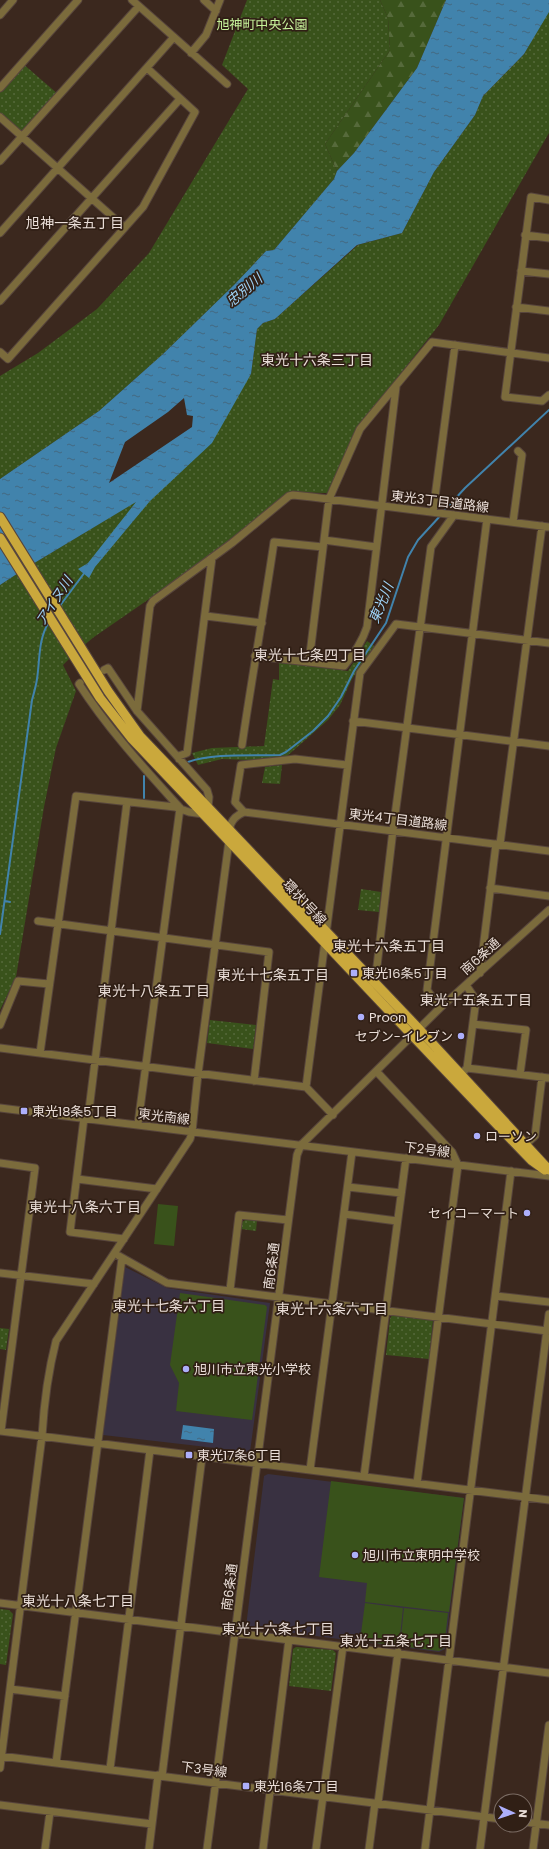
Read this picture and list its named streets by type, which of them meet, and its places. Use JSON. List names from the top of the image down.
{
  "streets": {
    "main road": ["環状1号線"],
    "street": [
      "東光3丁目道路線",
      "東光4丁目道路線",
      "南6条通",
      "東光南線",
      "下2号線",
      "下3号線"
    ]
  },
  "crossings": [
    ["環状1号線", "南6条通"],
    ["南6条通", "東光南線"],
    ["南6条通", "下2号線"],
    ["南6条通", "下3号線"],
    ["東光南線", "下2号線"]
  ],
  "districts": [
    "旭神一条五丁目",
    "東光十六条三丁目",
    "東光十七条四丁目",
    "東光十六条五丁目",
    "東光十七条五丁目",
    "東光十八条五丁目",
    "東光十五条五丁目",
    "東光十八条六丁目",
    "東光十七条六丁目",
    "東光十六条六丁目",
    "東光十八条七丁目",
    "東光十六条七丁目",
    "東光十五条七丁目"
  ],
  "water": ["忠別川", "アイヌ川", "東光川"],
  "parks": ["旭神町中央公園"],
  "places": {
    "transit": [
      "東光16条5丁目",
      "東光18条5丁目",
      "東光17条6丁目",
      "東光16条7丁目"
    ],
    "other": [
      "Proon",
      "セブン-イレブン",
      "ローソン",
      "セイコーマート",
      "旭川市立東光小学校",
      "旭川市立東明中学校"
    ]
  },
  "north": "right"
}
